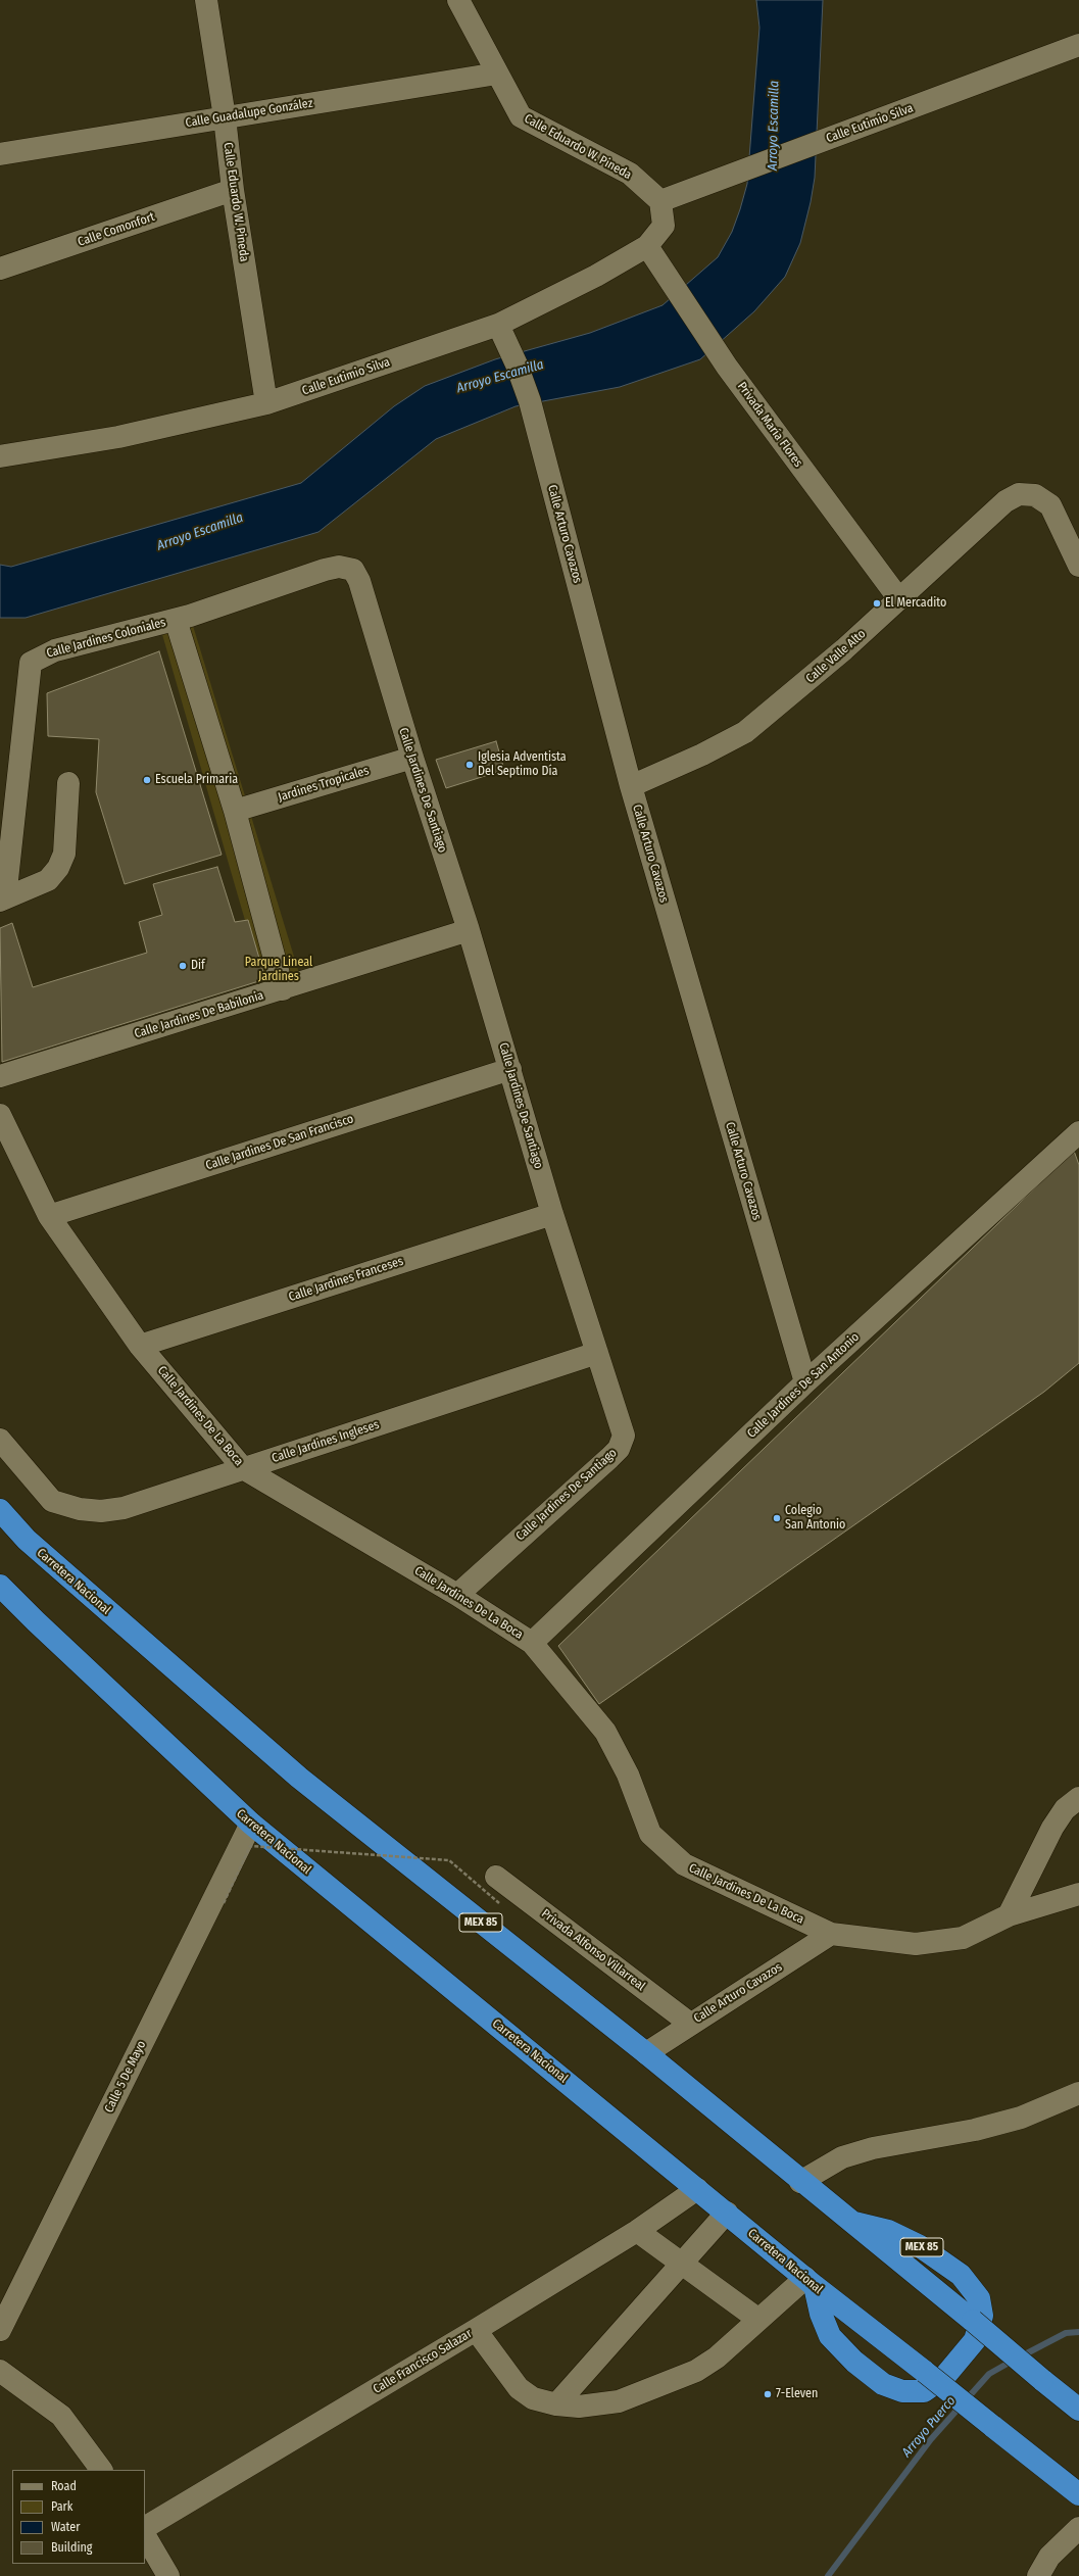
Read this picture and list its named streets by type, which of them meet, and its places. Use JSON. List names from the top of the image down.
{
  "streets": {
    "highway": ["Carretera Nacional", "MEX 85"],
    "street": [
      "Calle Guadalupe González",
      "Calle Eutimio Silva",
      "Calle Eduardo W. Pineda",
      "Calle Comonfort",
      "Privada María Flores",
      "Calle Arturo Cavazos",
      "Calle Jardines Coloniales",
      "Calle Valle Alto",
      "Jardines Tropicales",
      "Calle Jardines De Santiago",
      "Calle Jardines De Babilonia",
      "Calle Jardines De San Francisco",
      "Calle Jardines Franceses",
      "Calle Jardines De San Antonio",
      "Calle Jardines De La Boca",
      "Calle Jardines Ingleses",
      "Privada Alfonso Villarreal",
      "Calle 5 De Mayo",
      "Calle Francisco Salazar"
    ]
  },
  "crossings": [
    ["Calle Guadalupe González", "Calle Eduardo W. Pineda"],
    ["Calle Eutimio Silva", "Calle Eduardo W. Pineda"],
    ["Calle Eutimio Silva", "Privada María Flores"],
    ["Calle Eutimio Silva", "Calle Arturo Cavazos"],
    ["Calle Eduardo W. Pineda", "Calle Comonfort"],
    ["Privada María Flores", "Calle Valle Alto"],
    ["Calle Arturo Cavazos", "Calle Valle Alto"],
    ["Calle Arturo Cavazos", "Calle Jardines De San Antonio"],
    ["Calle Arturo Cavazos", "Calle Jardines De La Boca"],
    ["Calle Arturo Cavazos", "Carretera Nacional"],
    ["Calle Arturo Cavazos", "Privada Alfonso Villarreal"],
    ["Calle Jardines Coloniales", "Calle Jardines De Santiago"],
    ["Jardines Tropicales", "Calle Jardines De Santiago"],
    ["Calle Jardines De Santiago", "Calle Jardines De Babilonia"],
    ["Calle Jardines De Santiago", "Calle Jardines De San Francisco"],
    ["Calle Jardines De Santiago", "Calle Jardines Franceses"],
    ["Calle Jardines De Santiago", "Calle Jardines De La Boca"],
    ["Calle Jardines De Santiago", "Calle Jardines Ingleses"],
    ["Calle Jardines De San Francisco", "Calle Jardines De La Boca"],
    ["Calle Jardines Franceses", "Calle Jardines De La Boca"],
    ["Calle Jardines De San Antonio", "Calle Jardines De La Boca"],
    ["Calle Jardines De La Boca", "Calle Jardines Ingleses"],
    ["Carretera Nacional", "MEX 85"],
    ["Carretera Nacional", "Calle 5 De Mayo"],
    ["Carretera Nacional", "Calle Francisco Salazar"]
  ],
  "water": ["Arroyo Escamilla", "Arroyo Puerco"],
  "parks": ["Parque Lineal Jardines"],
  "places": [
    "El Mercadito",
    "Iglesia Adventista Del Septimo Día",
    "Escuela Primaria",
    "Dif",
    "Colegio San Antonio",
    "7-Eleven"
  ],
  "legend": [
    "Road",
    "Park",
    "Water",
    "Building"
  ]
}
